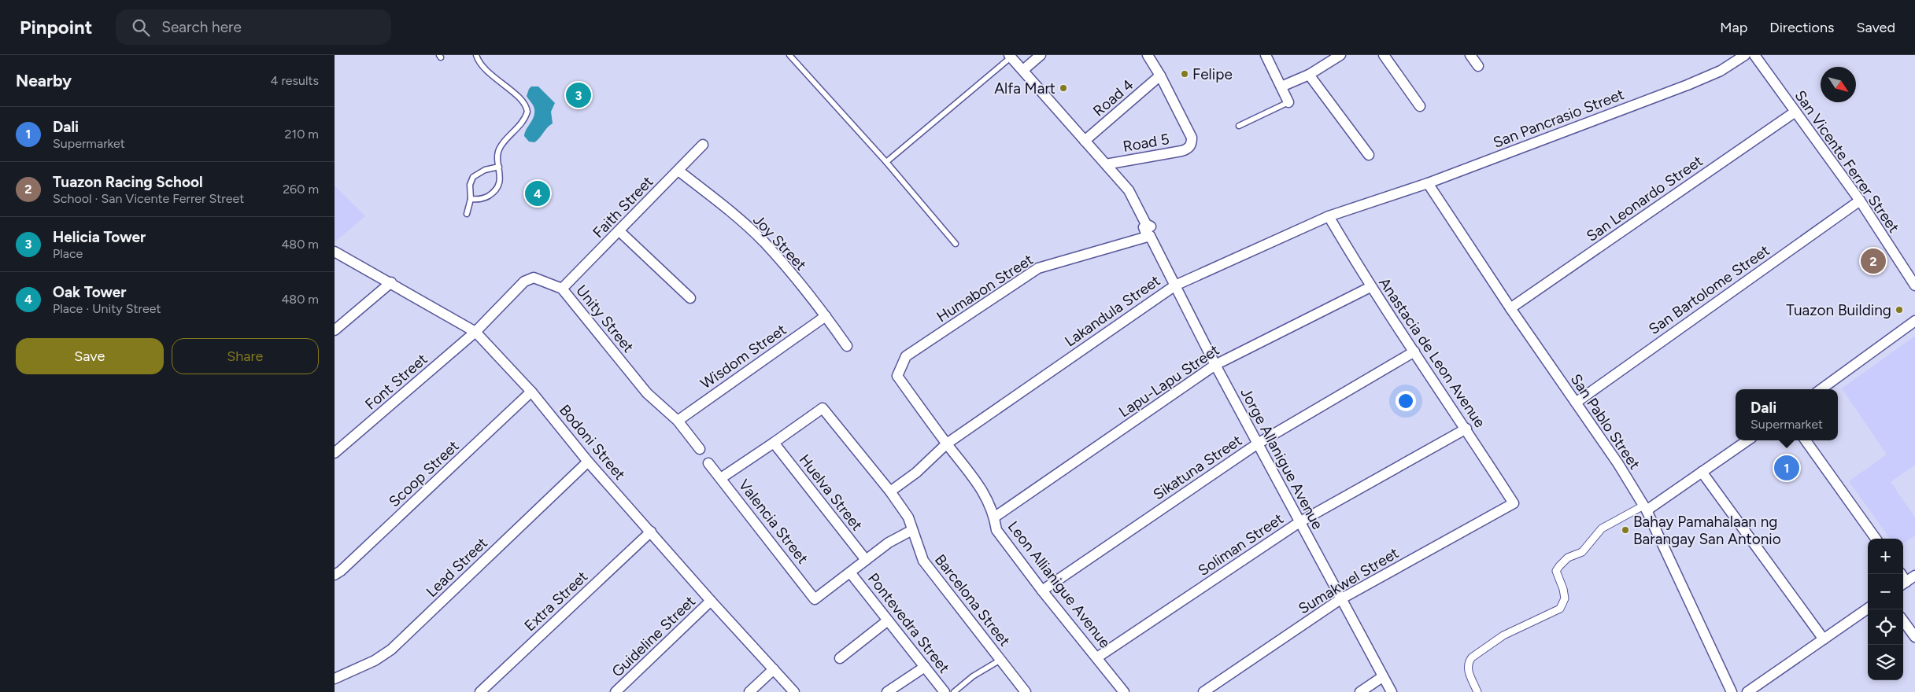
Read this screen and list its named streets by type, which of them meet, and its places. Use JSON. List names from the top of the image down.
{
  "streets": {
    "street": [
      "Road 4",
      "San Pancrasio Street",
      "Road 5",
      "San Vicente Ferrer Street",
      "San Leonardo Street",
      "Faith Street",
      "Joy Street",
      "Humabon Street",
      "San Bartolome Street",
      "Lakandula Street",
      "Unity Street",
      "Anastacia de Leon Avenue",
      "Wisdom Street",
      "Lapu-Lapu Street",
      "Font Street",
      "San Pablo Street",
      "Bodoni Street",
      "Jorge Allanigue Avenue",
      "Sikatuna Street",
      "Scoop Street",
      "Huelva Street",
      "Valencia Street",
      "Soliman Street",
      "Lead Street",
      "Sumakwel Street",
      "Leon Allianigue Avenue",
      "Barcelona Street",
      "Extra Street",
      "Pontevedra Street",
      "Guideline Street"
    ]
  },
  "crossings": [
    ["Road 4", "Road 5"],
    ["Road 4", "Jorge Allanigue Avenue"],
    ["San Pancrasio Street", "Lakandula Street"],
    ["San Pancrasio Street", "San Pablo Street"],
    ["Road 5", "Jorge Allanigue Avenue"],
    ["San Vicente Ferrer Street", "San Leonardo Street"],
    ["San Vicente Ferrer Street", "San Bartolome Street"],
    ["San Leonardo Street", "San Pablo Street"],
    ["Faith Street", "Joy Street"],
    ["Faith Street", "Unity Street"],
    ["Joy Street", "Wisdom Street"],
    ["Humabon Street", "Jorge Allanigue Avenue"],
    ["Humabon Street", "Leon Allianigue Avenue"],
    ["San Bartolome Street", "San Pablo Street"],
    ["Lakandula Street", "Anastacia de Leon Avenue"],
    ["Lakandula Street", "Jorge Allanigue Avenue"],
    ["Lakandula Street", "Leon Allianigue Avenue"],
    ["Lakandula Street", "Barcelona Street"],
    ["Unity Street", "Wisdom Street"],
    ["Unity Street", "Font Street"],
    ["Unity Street", "Bodoni Street"],
    ["Anastacia de Leon Avenue", "Lapu-Lapu Street"],
    ["Anastacia de Leon Avenue", "Sikatuna Street"],
    ["Anastacia de Leon Avenue", "Soliman Street"],
    ["Anastacia de Leon Avenue", "Sumakwel Street"],
    ["Lapu-Lapu Street", "Jorge Allanigue Avenue"],
    ["Lapu-Lapu Street", "Leon Allianigue Avenue"],
    ["Font Street", "Bodoni Street"],
    ["Bodoni Street", "Scoop Street"],
    ["Bodoni Street", "Lead Street"],
    ["Bodoni Street", "Extra Street"],
    ["Bodoni Street", "Guideline Street"],
    ["Jorge Allanigue Avenue", "Sikatuna Street"],
    ["Jorge Allanigue Avenue", "Soliman Street"],
    ["Jorge Allanigue Avenue", "Sumakwel Street"],
    ["Sikatuna Street", "Leon Allianigue Avenue"],
    ["Huelva Street", "Barcelona Street"],
    ["Valencia Street", "Pontevedra Street"],
    ["Soliman Street", "Leon Allianigue Avenue"]
  ],
  "places": [
    "Felipe",
    "Alfa Mart",
    "Tuazon Building",
    "Bahay Pamahalaan ng Barangay San Antonio"
  ],
  "north": "bottom right",
  "page": {
    "header": "Pinpoint",
    "search": "Search here",
    "nav": ["Map", "Directions", "Saved"],
    "heading": ["Nearby", "4 results"],
    "pins": [
      "3",
      "4",
      "2",
      "1"
    ],
    "list": [
      {
        "mark": "1",
        "name": "Dali",
        "note": "Supermarket",
        "value": "210 m"
      },
      {
        "mark": "2",
        "name": "Tuazon Racing School",
        "note": "School · San Vicente Ferrer Street",
        "value": "260 m"
      },
      {
        "mark": "3",
        "name": "Helicia Tower",
        "note": "Place",
        "value": "480 m"
      },
      {
        "mark": "4",
        "name": "Oak Tower",
        "note": "Place · Unity Street",
        "value": "480 m"
      }
    ],
    "buttons": ["Save", "Share"],
    "popup": ["Dali", "Supermarket"],
    "map_buttons": ["+", "−"]
  }
}
